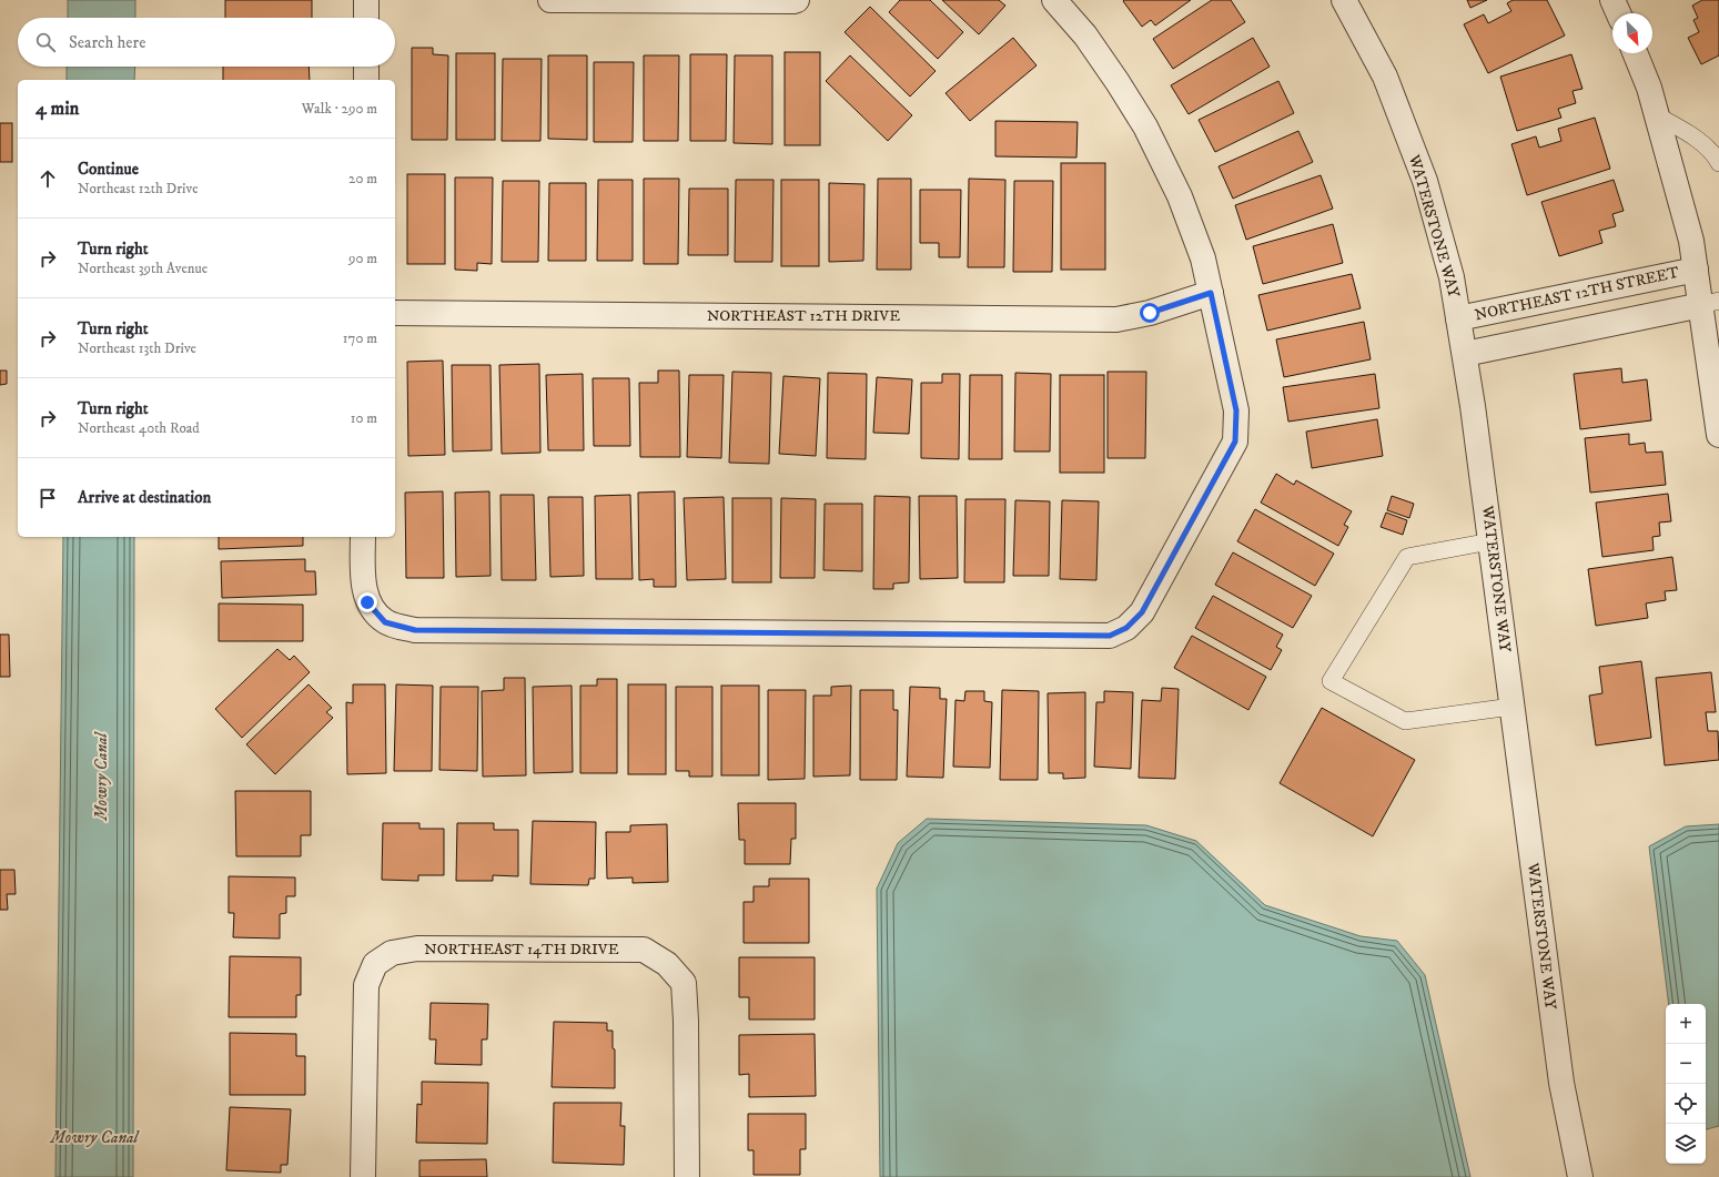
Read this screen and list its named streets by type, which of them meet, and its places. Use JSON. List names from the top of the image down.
{
  "streets": {
    "street": [
      "WATERSTONE WAY",
      "NORTHEAST 12TH STREET",
      "NORTHEAST 12TH DRIVE",
      "NORTHEAST 14TH DRIVE"
    ]
  },
  "crossings": [
    ["WATERSTONE WAY", "NORTHEAST 12TH STREET"]
  ],
  "water": ["Mowry Canal"],
  "north": "bottom right",
  "page": {
    "search": "Search here",
    "heading": ["4 min", "Walk · 290 m"],
    "list": [
      ["Continue", "Northeast 12th Drive", "20 m"],
      ["Turn right", "Northeast 39th Avenue", "90 m"],
      ["Turn right", "Northeast 13th Drive", "170 m"],
      ["Turn right", "Northeast 40th Road", "10 m"],
      "Arrive at destination"
    ],
    "map_buttons": ["+", "−"]
  }
}
